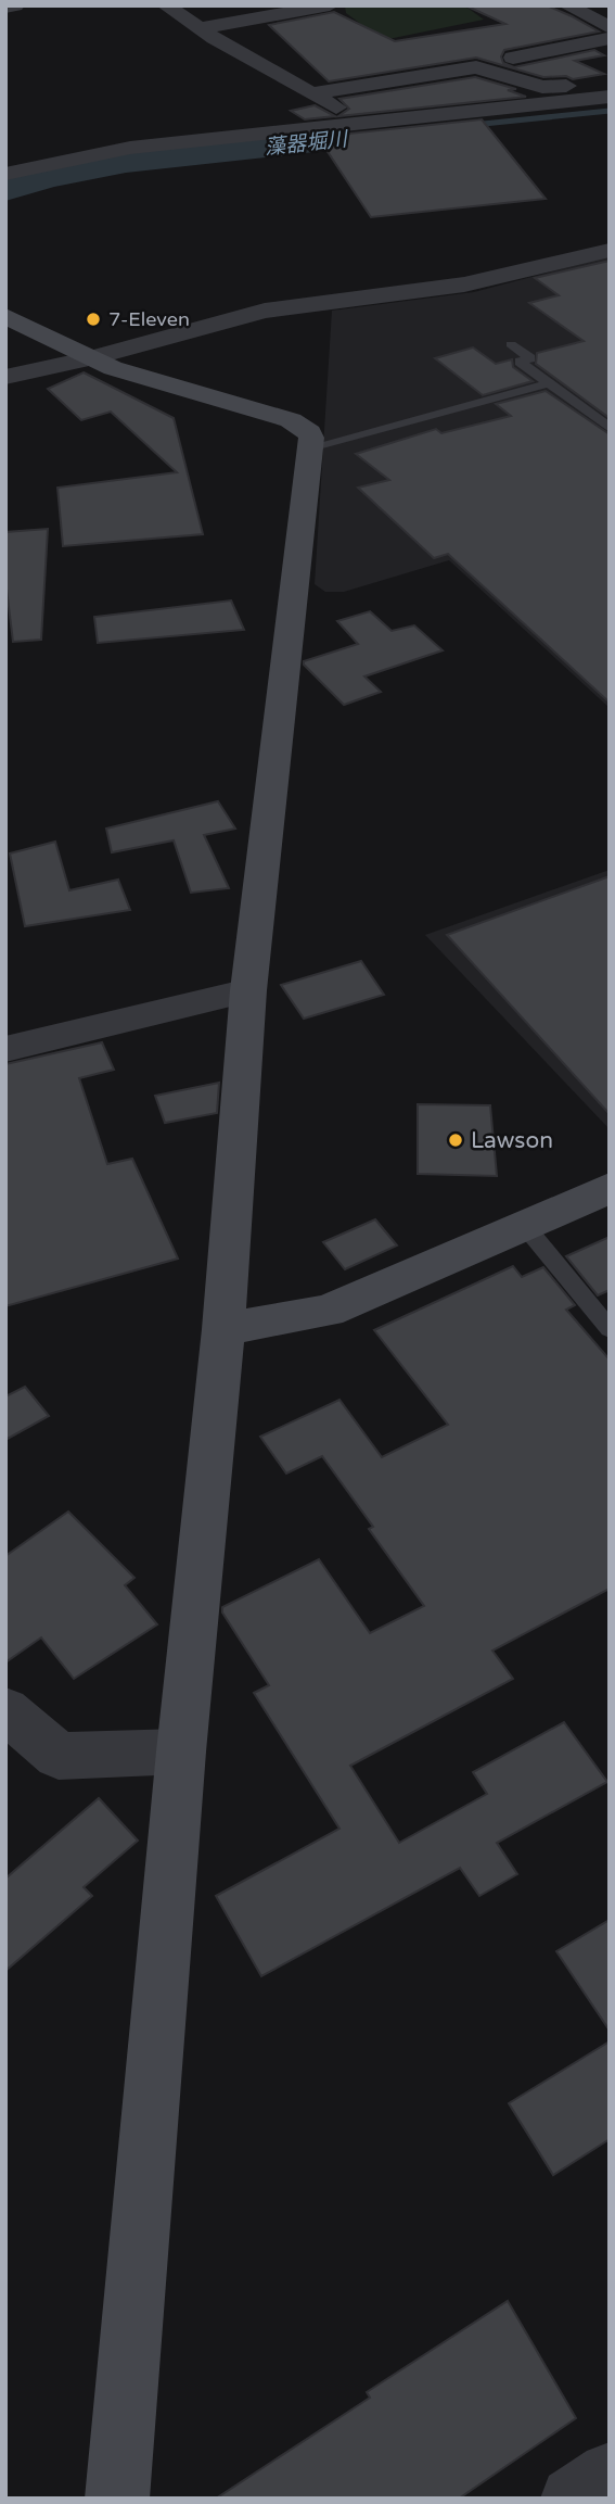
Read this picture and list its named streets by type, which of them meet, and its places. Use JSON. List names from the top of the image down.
{
  "water": ["藻器堀川"],
  "places": ["7-Eleven", "Lawson"]
}
